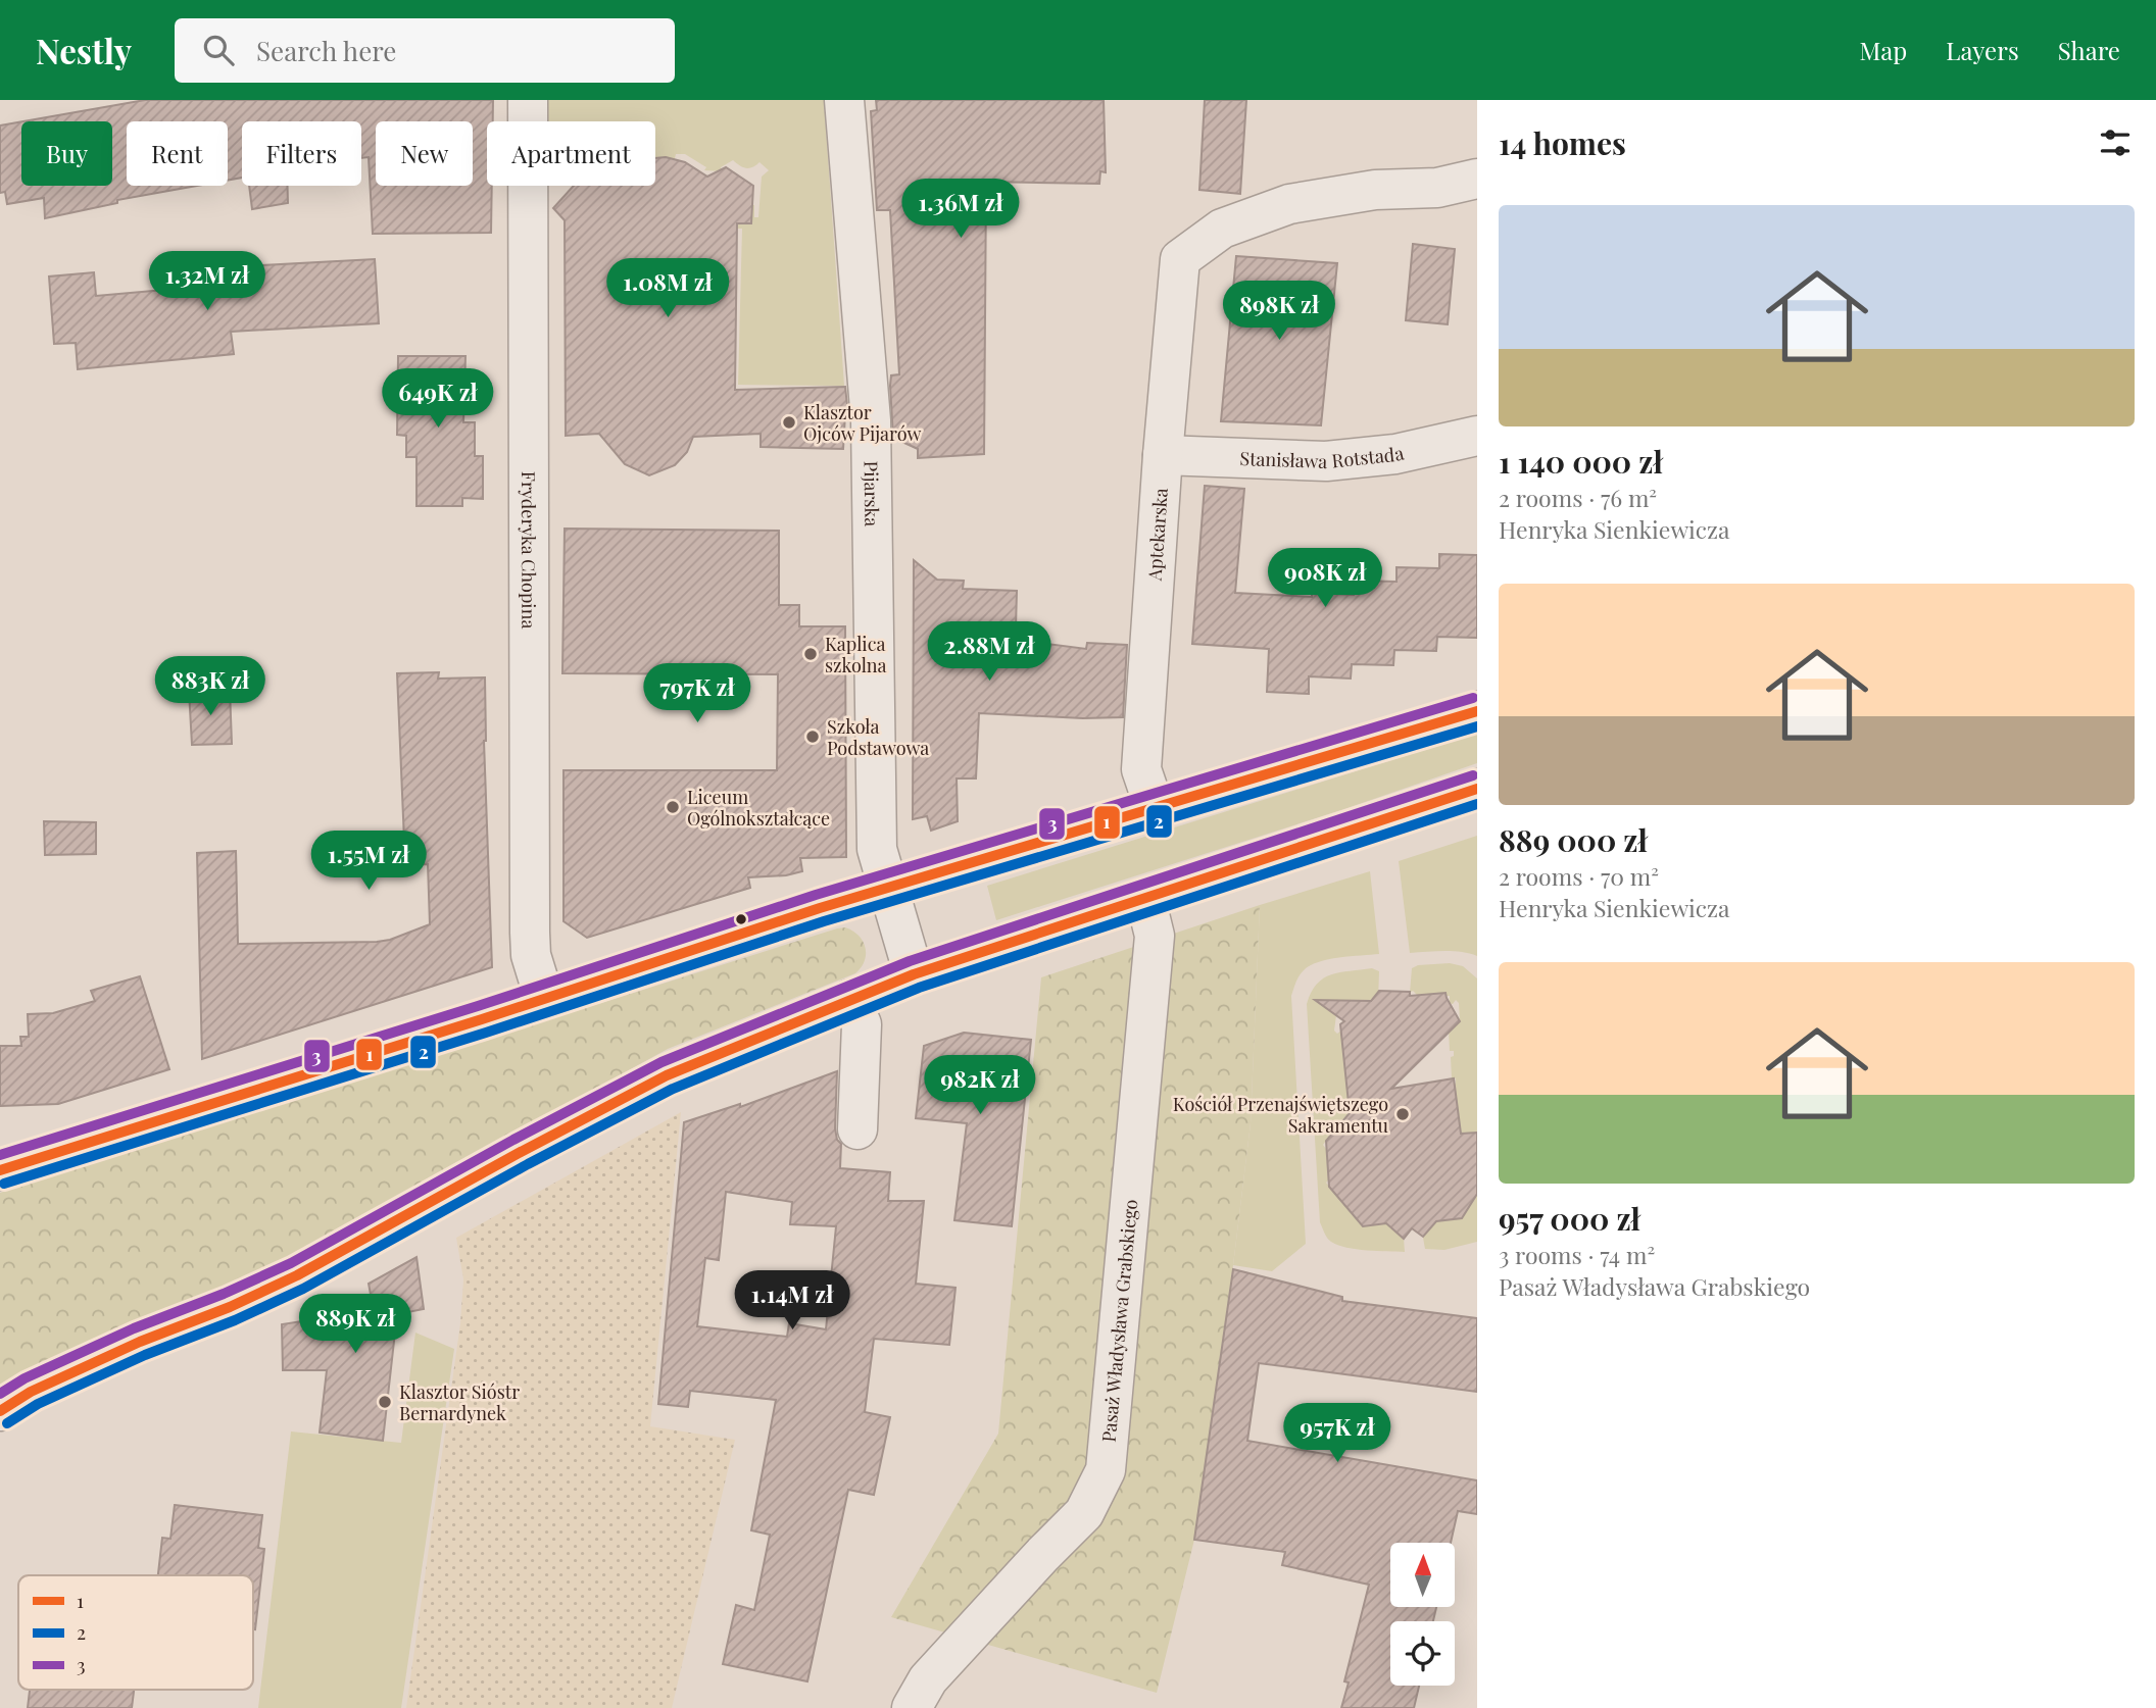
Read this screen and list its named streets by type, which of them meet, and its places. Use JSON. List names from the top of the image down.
{
  "streets": {
    "street": [
      "Stanisława Rotstada",
      "Pijarska",
      "Aptekarska",
      "Fryderyka Chopina",
      "Pasaż Władysława Grabskiego"
    ]
  },
  "crossings": [
    ["Stanisława Rotstada", "Aptekarska"]
  ],
  "places": [
    "Klasztor Ojców Pijarów",
    "Kaplica szkolna",
    "Szkoła Podstawowa",
    "Liceum Ogólnokształcące",
    "Kościół Przenajświętszego Sakramentu",
    "Klasztor Sióstr Bernardynek"
  ],
  "lines": ["transit line 3", "transit line 1", "transit line 2"],
  "legend": ["1", "2", "3"],
  "north": "top",
  "page": {
    "header": "Nestly",
    "search": "Search here",
    "nav": ["Map", "Layers", "Share"],
    "heading": "14 homes",
    "chip": [
      "Buy",
      "Rent",
      "Filters",
      "New",
      "Apartment"
    ],
    "price": [
      "1.36M zł",
      "1.32M zł",
      "1.08M zł",
      "898K zł",
      "649K zł",
      "908K zł",
      "2.88M zł",
      "883K zł",
      "797K zł",
      "1.55M zł",
      "982K zł",
      "1.14M zł",
      "889K zł",
      "957K zł"
    ],
    "list": [
      {
        "name": "1 140 000 zł",
        "note": "2 rooms · 76 m² · Henryka Sienkiewicza"
      },
      {
        "name": "889 000 zł",
        "note": "2 rooms · 70 m² · Henryka Sienkiewicza"
      },
      {
        "name": "957 000 zł",
        "note": "3 rooms · 74 m² · Pasaż Władysława Grabskiego"
      }
    ]
  }
}
